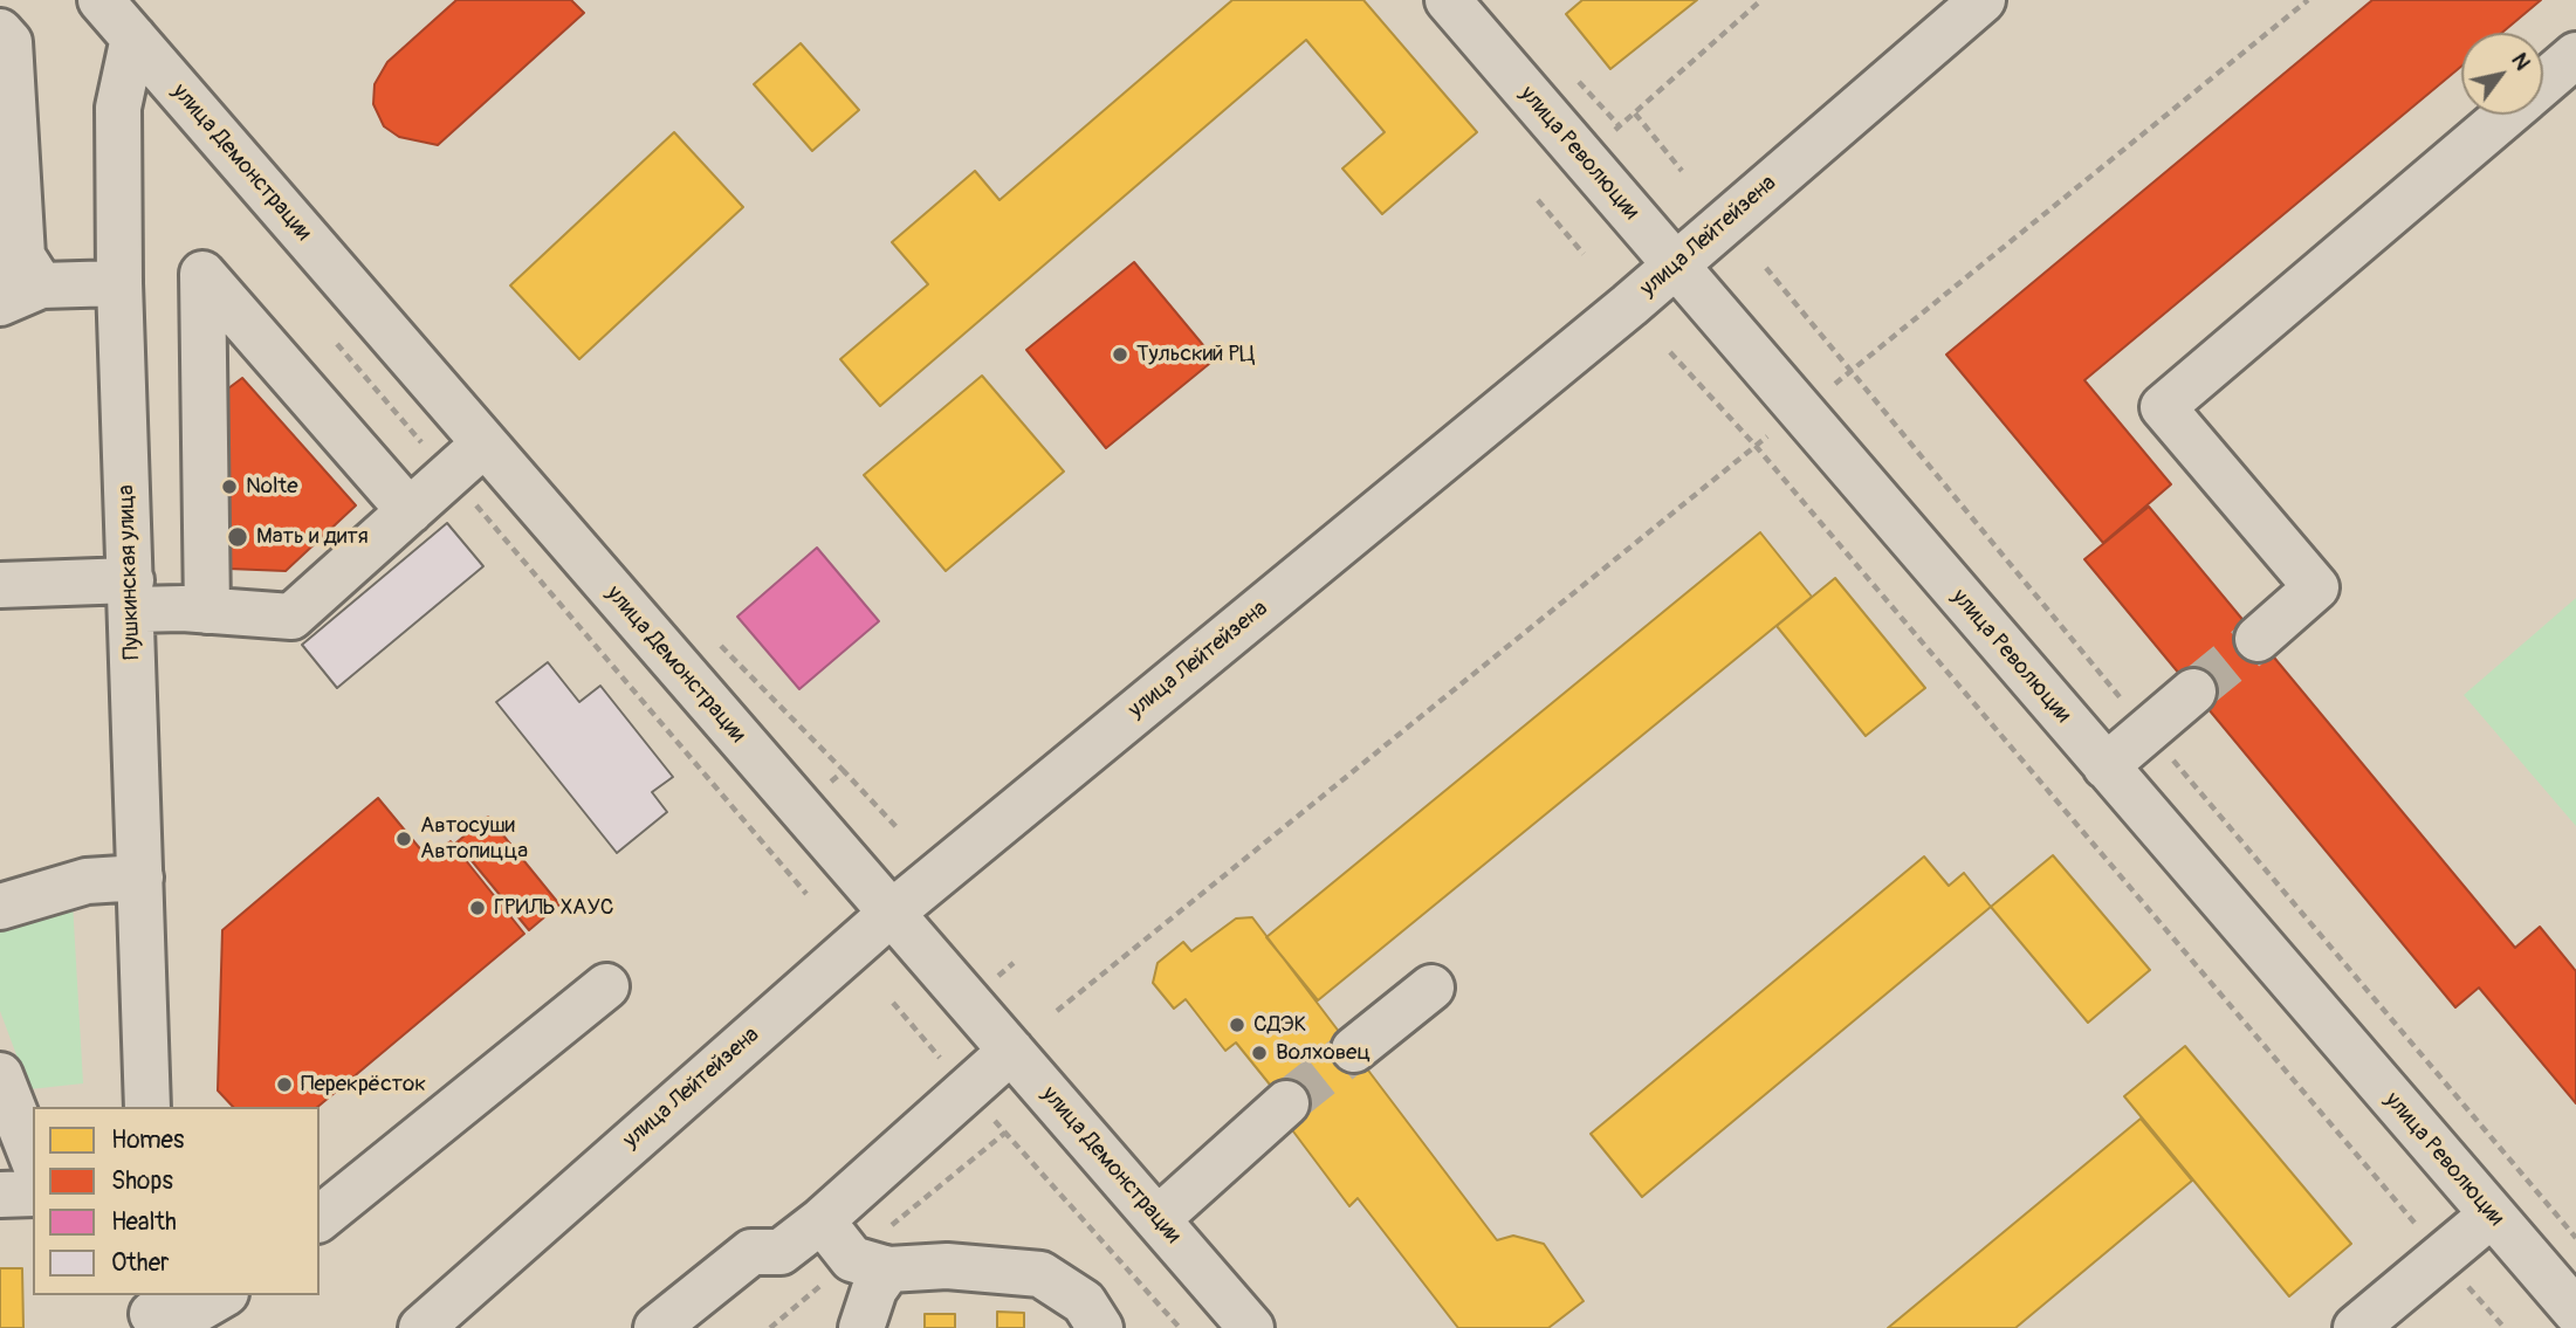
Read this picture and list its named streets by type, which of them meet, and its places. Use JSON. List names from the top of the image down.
{
  "streets": {
    "street": [
      "улица Революции",
      "улица Демонстрации",
      "улица Лейтейзена",
      "Пушкинская улица"
    ]
  },
  "crossings": [
    ["улица Революции", "улица Лейтейзена"],
    ["улица Демонстрации", "улица Лейтейзена"],
    ["улица Демонстрации", "Пушкинская улица"]
  ],
  "places": [
    "Тульский РЦ",
    "Nolte",
    "Мать и дитя",
    "Автосуши Автопицца",
    "ГРИЛЬ ХАУС",
    "СДЭК",
    "Волховец",
    "Перекрёсток"
  ],
  "legend": [
    "Homes",
    "Shops",
    "Health",
    "Other"
  ],
  "north": "top right"
}
